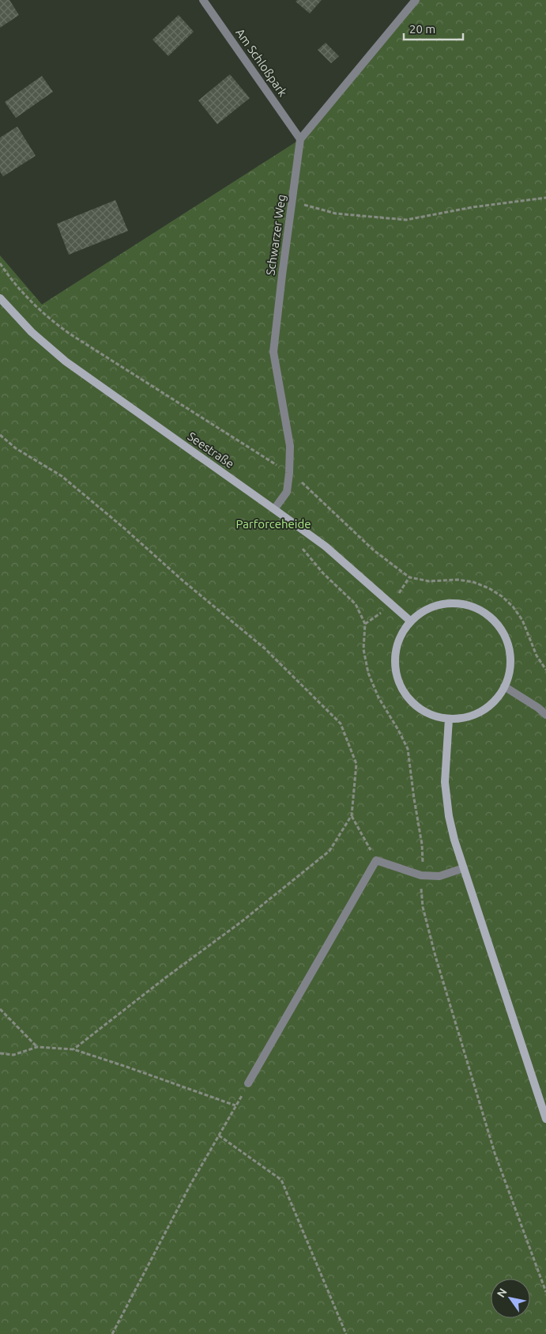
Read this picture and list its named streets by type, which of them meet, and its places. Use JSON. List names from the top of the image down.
{
  "streets": {
    "main road": ["Seestraße"],
    "street": ["Am Schloßpark", "Schwarzer Weg"]
  },
  "crossings": [
    ["Am Schloßpark", "Schwarzer Weg"],
    ["Schwarzer Weg", "Seestraße"]
  ],
  "parks": ["Parforceheide"],
  "scale_bar": "20 m",
  "north": "top left"
}
